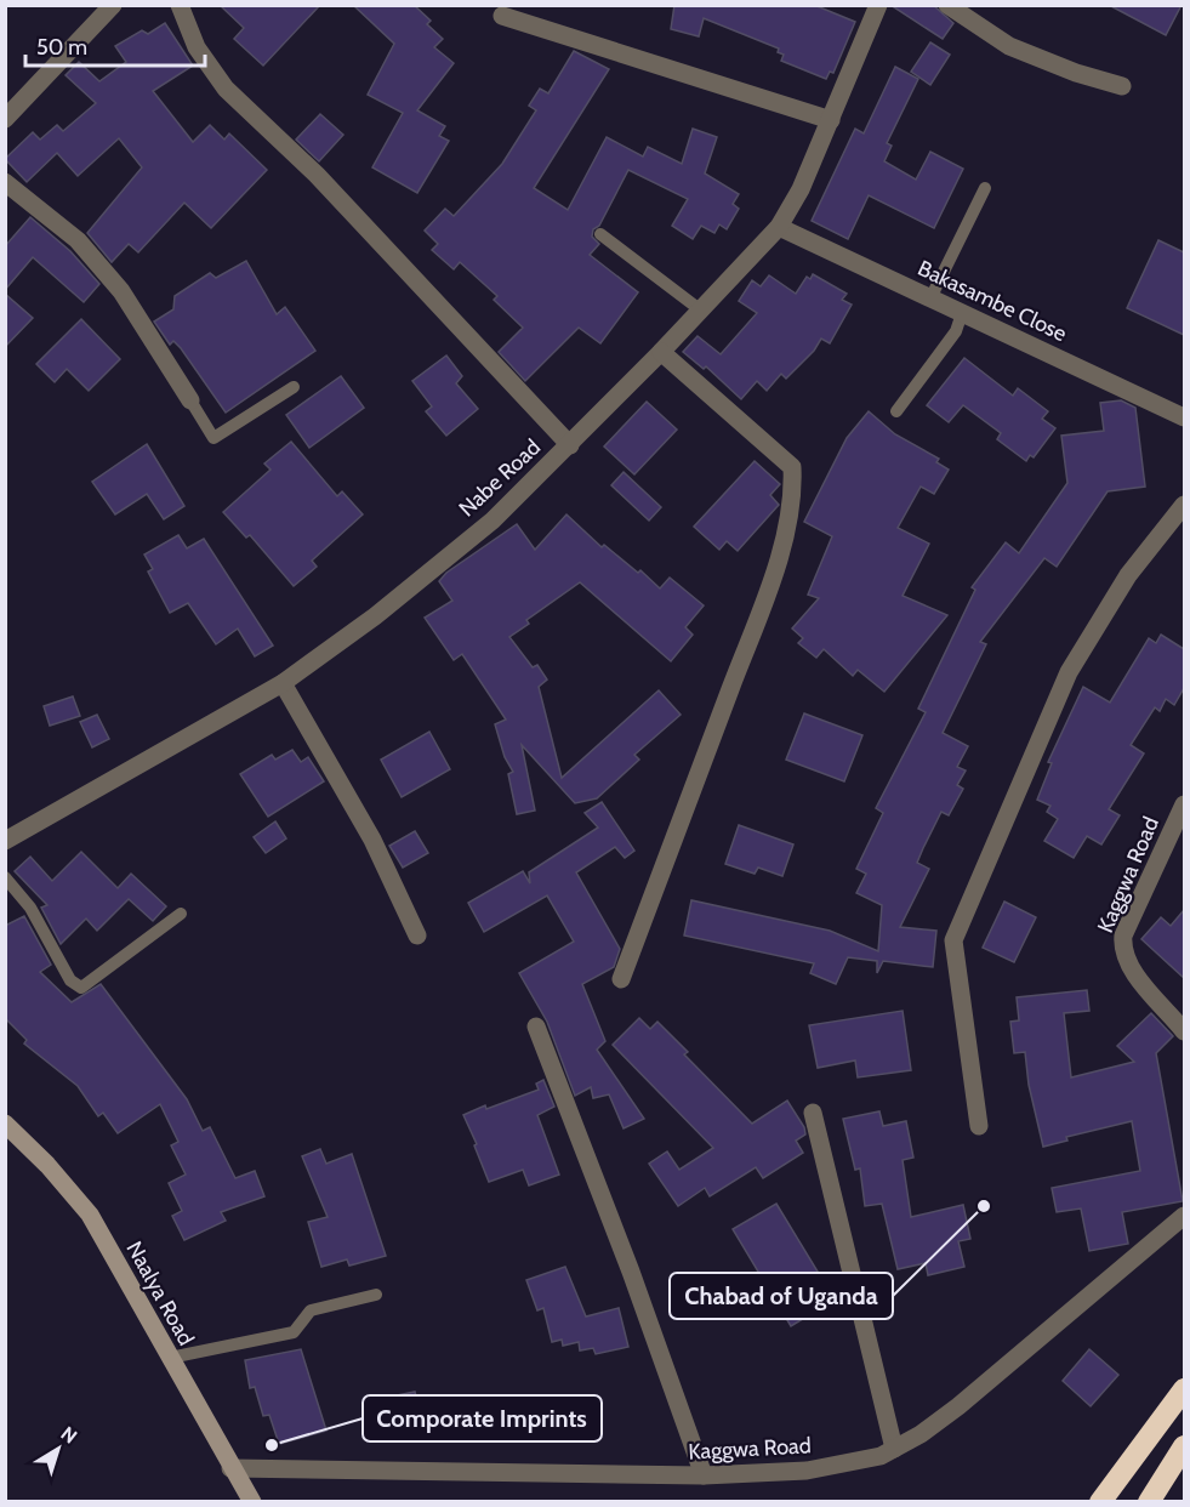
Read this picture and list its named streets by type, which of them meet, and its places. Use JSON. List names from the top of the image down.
{
  "streets": {
    "main road": ["Naalya Road"],
    "street": ["Bakasambe Close", "Nabe Road", "Kaggwa Road"]
  },
  "crossings": [
    ["Bakasambe Close", "Nabe Road"],
    ["Kaggwa Road", "Naalya Road"]
  ],
  "places": ["Chabad of Uganda", "Comporate Imprints"],
  "scale_bar": "50 m",
  "north": "top right"
}
